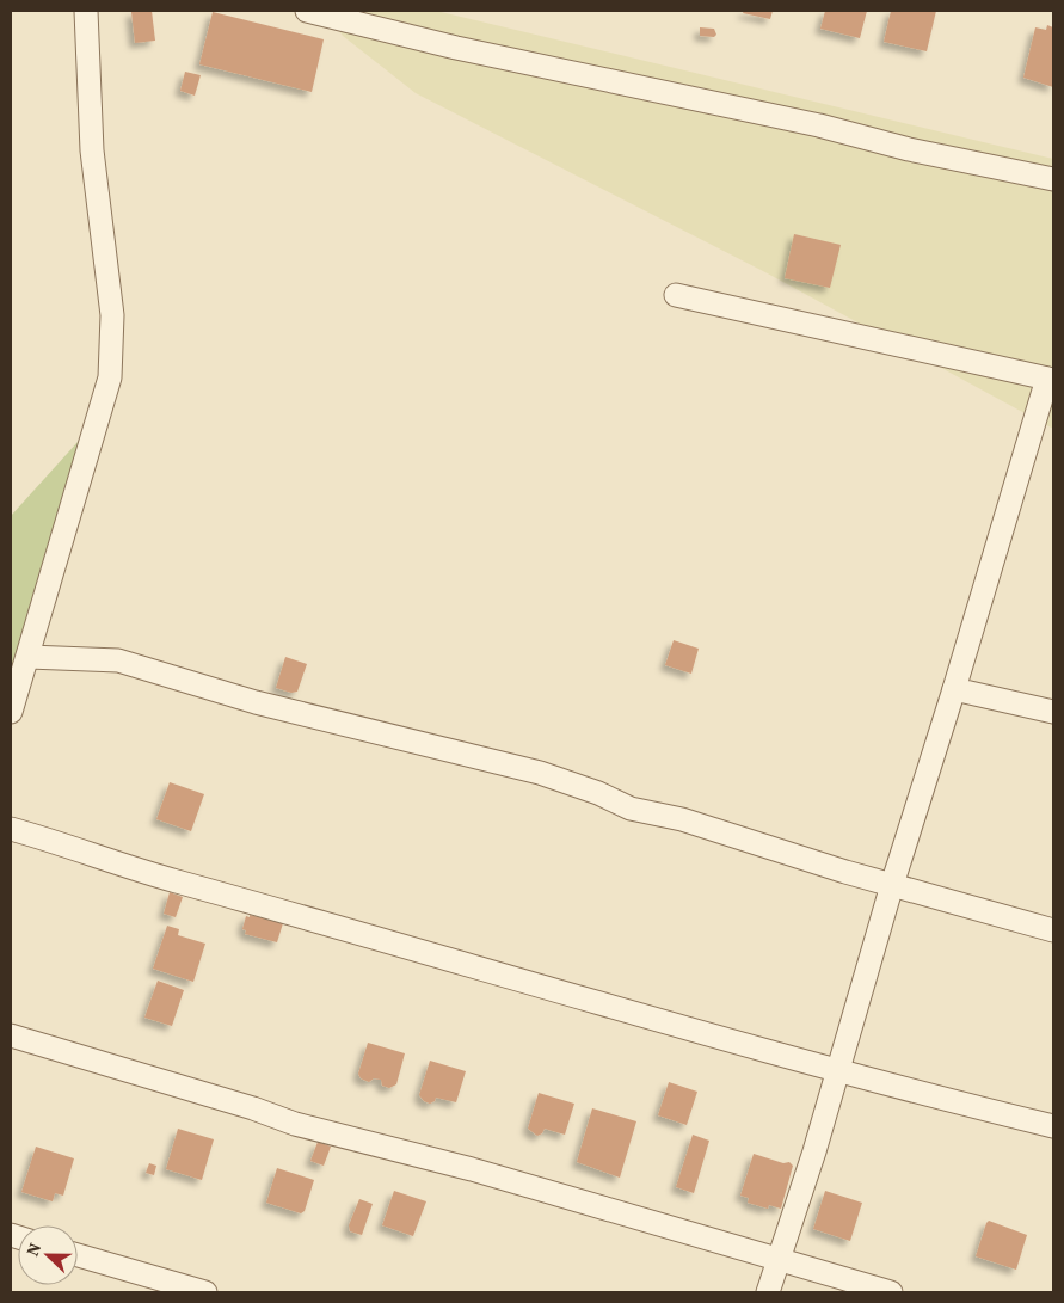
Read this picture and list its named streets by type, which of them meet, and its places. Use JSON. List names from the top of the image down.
{
  "north": "left"
}
